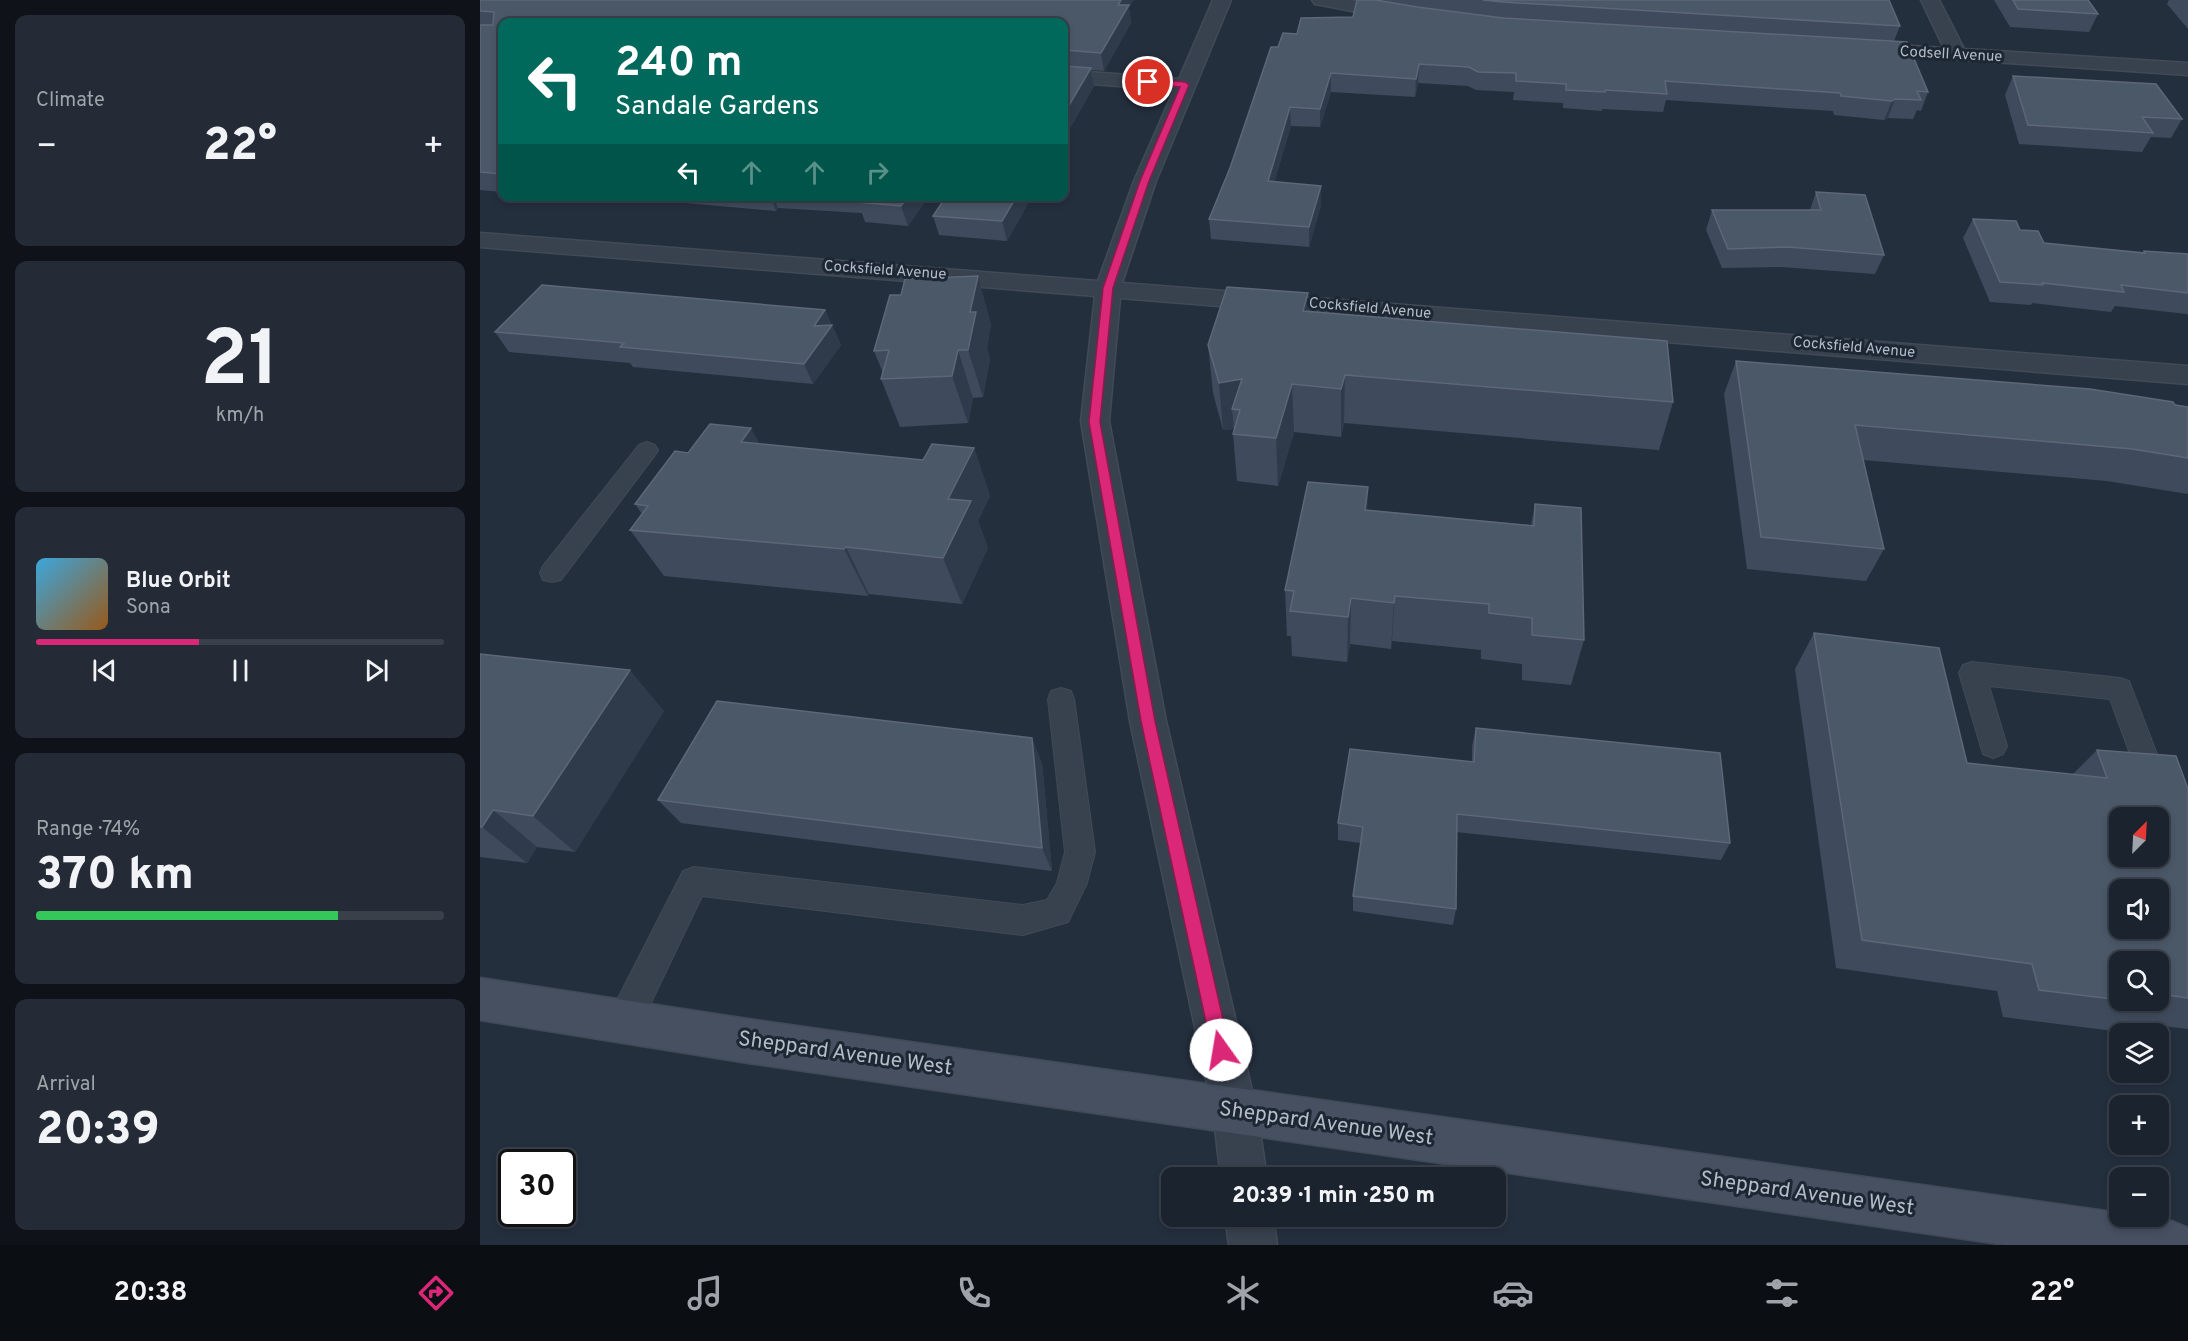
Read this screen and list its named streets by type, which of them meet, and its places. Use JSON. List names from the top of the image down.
{
  "streets": {
    "main road": ["Sheppard Avenue West"],
    "street": ["Codsell Avenue", "Cocksfield Avenue"]
  },
  "north": "top right",
  "page": {
    "tile": [
      "Climate",
      ["21", "km/h"],
      ["Range · 74%", "370 km"],
      ["Arrival", "20:39"]
    ],
    "turn": ["240 m", "Sandale Gardens"],
    "heat": ["−", "22°", "+"],
    "song": ["Blue Orbit", "Sona"],
    "map_buttons": ["+", "−"],
    "limit": "30",
    "trip": "20:39 · 1 min · 250 m",
    "tabs": ["20:38", "22°"]
  }
}
